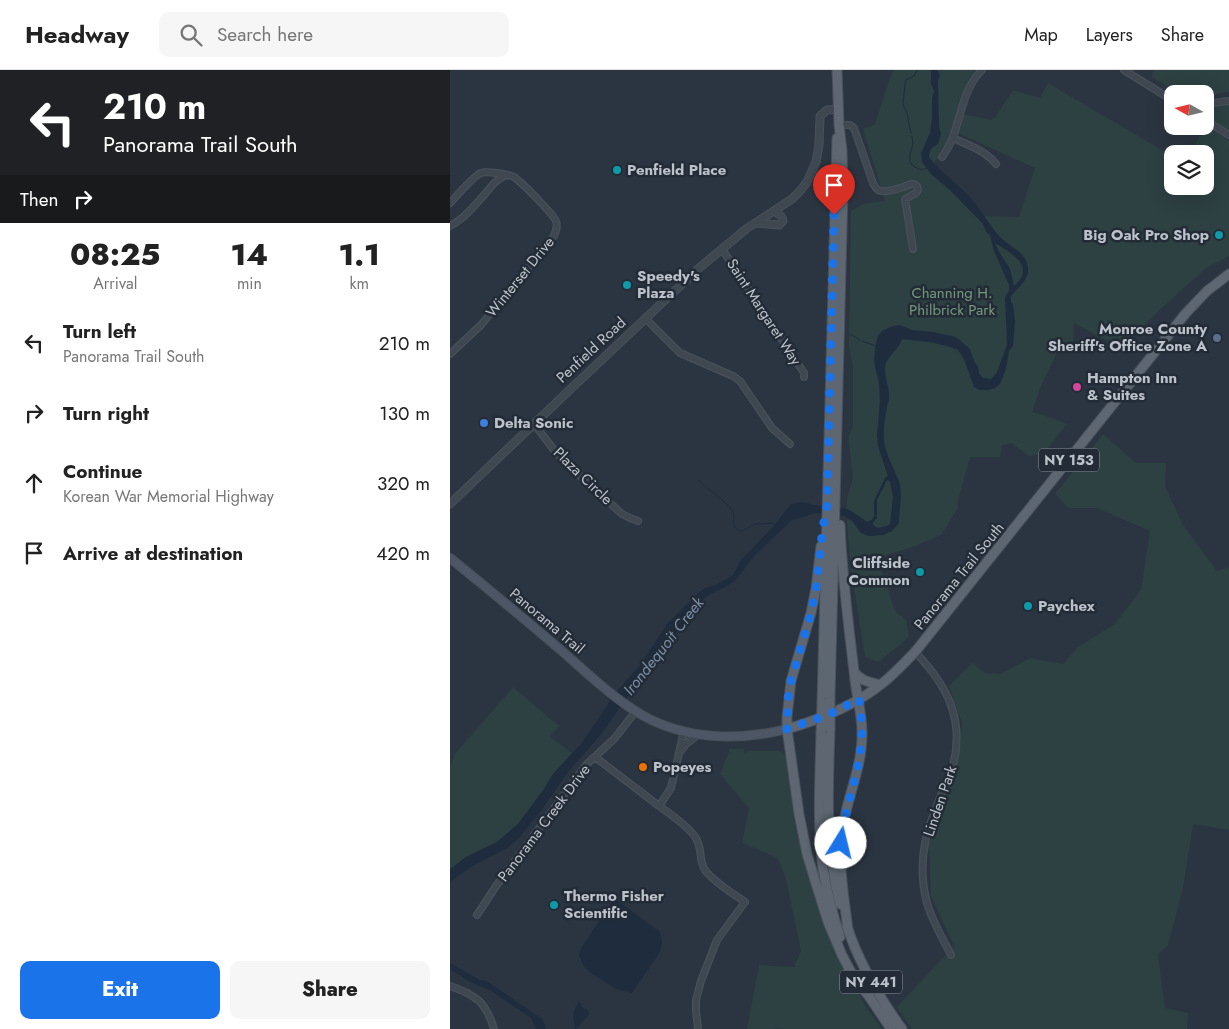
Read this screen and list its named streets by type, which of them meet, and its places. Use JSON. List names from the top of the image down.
{
  "streets": {
    "main road": [
      "NY 153",
      "Panorama Trail South",
      "Panorama Trail",
      "NY 441"
    ],
    "street": [
      "Winterset Drive",
      "Saint Margaret Way",
      "Penfield Road",
      "Plaza Circle",
      "Linden Park",
      "Panorama Creek Drive"
    ]
  },
  "crossings": [
    ["Saint Margaret Way", "Penfield Road"],
    ["Penfield Road", "Plaza Circle"],
    ["Panorama Trail South", "Panorama Trail"],
    ["Panorama Trail South", "Linden Park"],
    ["Panorama Trail South", "Panorama Creek Drive"]
  ],
  "water": ["Irondequoit Creek"],
  "parks": ["Channing H. Philbrick Park"],
  "places": [
    "Penfield Place",
    "Big Oak Pro Shop",
    "Speedy's Plaza",
    "Monroe County Sheriff's Office Zone A",
    "Hampton Inn & Suites",
    "Delta Sonic",
    "Cliffside Common",
    "Paychex",
    "Popeyes",
    "Thermo Fisher Scientific"
  ],
  "north": "left",
  "page": {
    "header": "Headway",
    "search": "Search here",
    "nav": ["Map", "Layers", "Share"],
    "turn": ["210 m", "Panorama Trail South"],
    "then": "Then",
    "eta": [
      "08:25",
      "Arrival",
      "14",
      "min",
      "1.1",
      "km"
    ],
    "list": [
      {
        "name": "Turn left",
        "note": "Panorama Trail South",
        "value": "210 m"
      },
      {
        "name": "Turn right",
        "value": "130 m"
      },
      {
        "name": "Continue",
        "note": "Korean War Memorial Highway",
        "value": "320 m"
      },
      {
        "name": "Arrive at destination",
        "value": "420 m"
      }
    ],
    "buttons": ["Exit", "Share"]
  }
}
